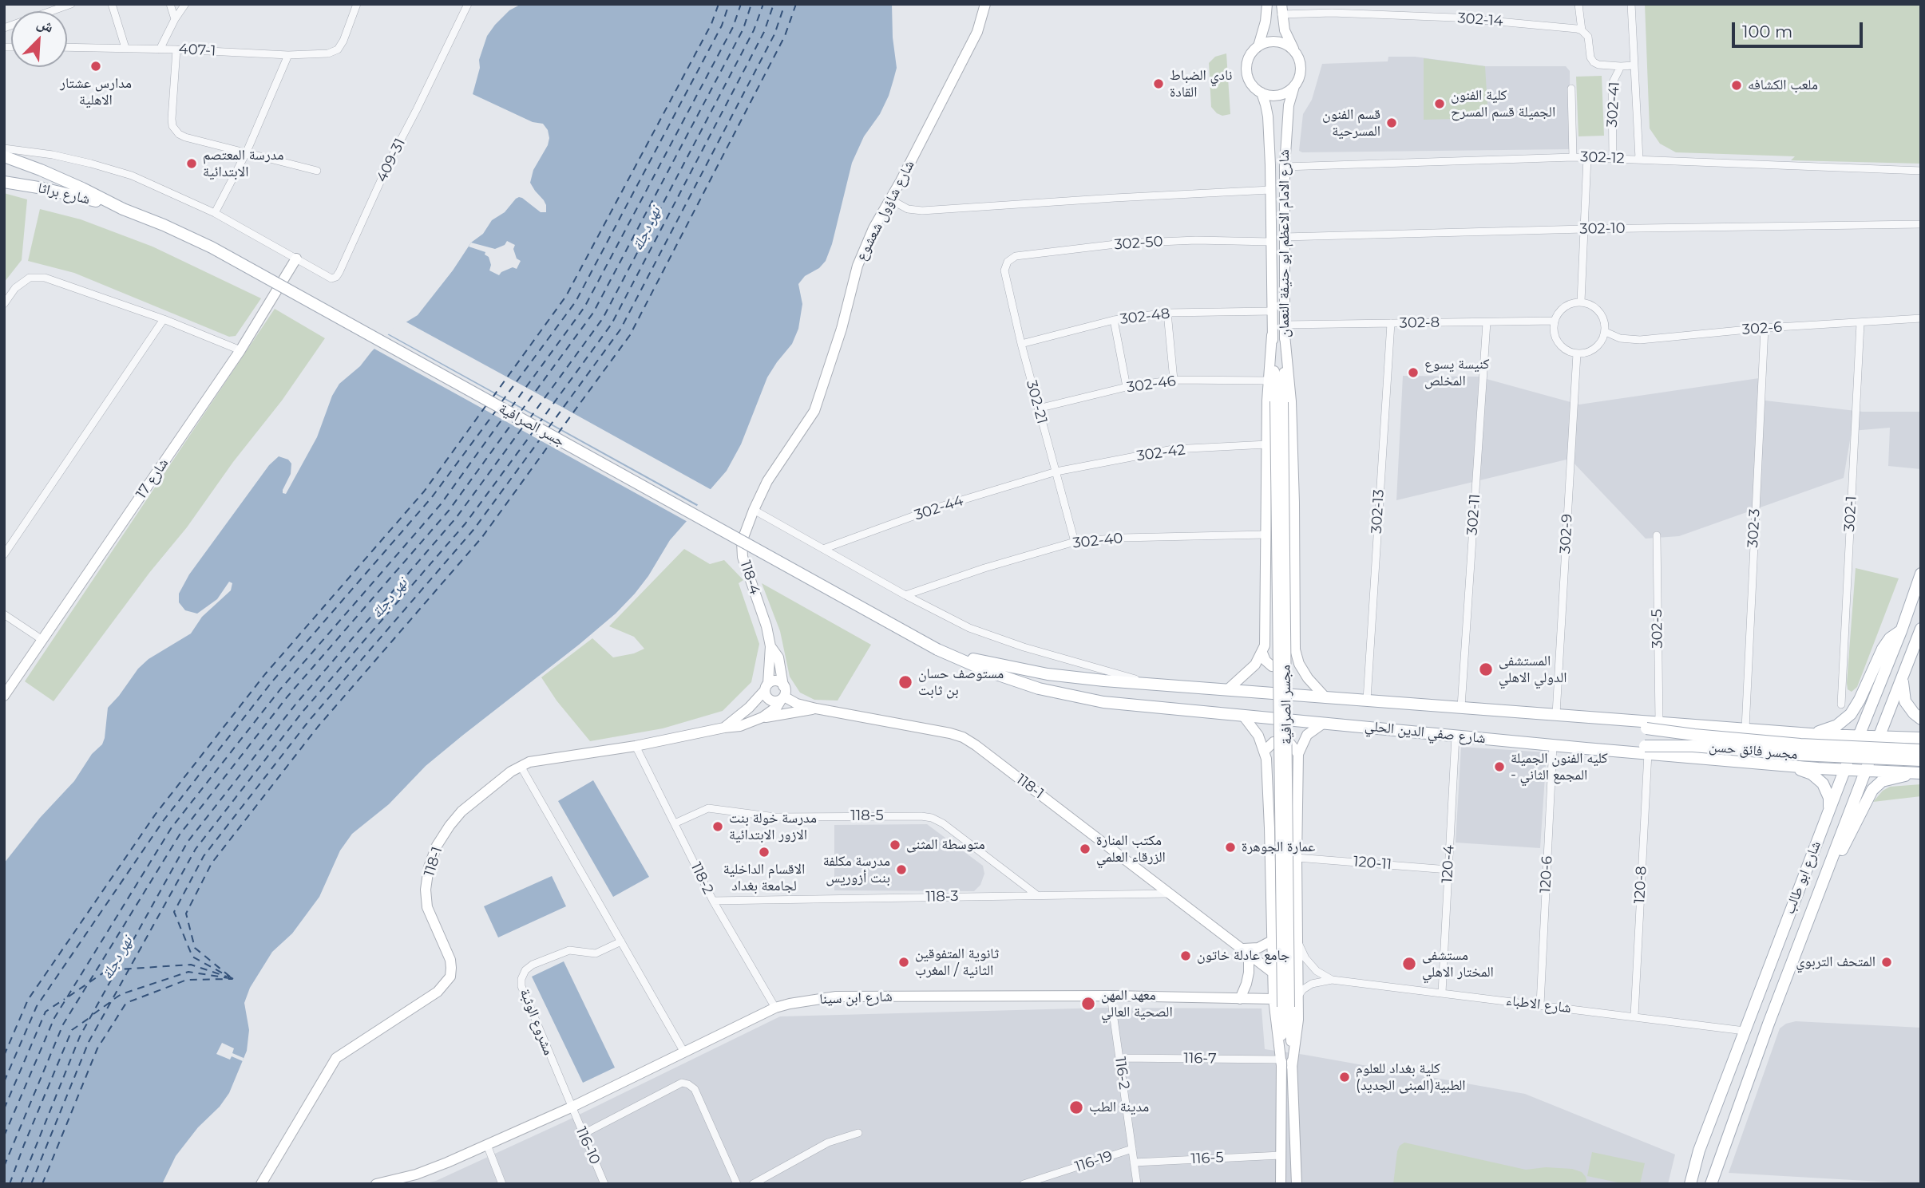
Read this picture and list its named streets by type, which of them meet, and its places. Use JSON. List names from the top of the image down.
{
  "streets": {
    "main road": [
      "شارع براثا",
      "جسر الصرافية",
      "شارع صفي الدين الحلي",
      "مجسر فائق حسن",
      "شارع ابو طالب"
    ],
    "street": [
      "302-14",
      "407-1",
      "302-41",
      "302-12",
      "409-31",
      "شارع شاؤول شعشوع",
      "302-10",
      "302-50",
      "شارع الامام الاعظم ابو حنيفة النعمان",
      "302-48",
      "302-8",
      "302-6",
      "302-46",
      "302-21",
      "302-42",
      "شارع 17",
      "302-44",
      "302-13",
      "302-1",
      "302-11",
      "302-3",
      "302-9",
      "302-40",
      "118-4",
      "302-5",
      "مجسر الصرافية",
      "118-1",
      "118-5",
      "120-11",
      "120-4",
      "120-6",
      "118-2",
      "120-8",
      "118-3",
      "شارع ابن سينا",
      "شارع الاطباء",
      "مشروع الوثبة",
      "116-7",
      "116-2",
      "116-10",
      "116-5",
      "116-19"
    ]
  },
  "crossings": [
    ["302-41", "302-12"],
    ["302-12", "شارع الامام الاعظم ابو حنيفة النعمان"],
    ["409-31", "شارع 17"],
    ["شارع براثا", "جسر الصرافية"],
    ["شارع شاؤول شعشوع", "118-4"],
    ["302-10", "شارع الامام الاعظم ابو حنيفة النعمان"],
    ["302-50", "شارع الامام الاعظم ابو حنيفة النعمان"],
    ["302-50", "302-21"],
    ["شارع الامام الاعظم ابو حنيفة النعمان", "302-48"],
    ["شارع الامام الاعظم ابو حنيفة النعمان", "302-8"],
    ["شارع الامام الاعظم ابو حنيفة النعمان", "مجسر الصرافية"],
    ["302-48", "302-21"],
    ["302-8", "302-6"],
    ["302-8", "302-13"],
    ["302-8", "302-11"],
    ["302-8", "302-9"],
    ["302-6", "302-1"],
    ["302-6", "302-3"],
    ["302-6", "302-9"],
    ["302-46", "302-21"],
    ["302-21", "302-42"],
    ["302-21", "302-44"],
    ["302-21", "302-40"],
    ["جسر الصرافية", "شارع صفي الدين الحلي"],
    ["302-42", "302-44"],
    ["302-13", "شارع صفي الدين الحلي"],
    ["302-11", "شارع صفي الدين الحلي"],
    ["302-3", "شارع صفي الدين الحلي"],
    ["302-9", "شارع صفي الدين الحلي"],
    ["118-4", "118-1"],
    ["302-5", "شارع صفي الدين الحلي"],
    ["مجسر الصرافية", "116-7"],
    ["شارع صفي الدين الحلي", "مجسر فائق حسن"],
    ["شارع صفي الدين الحلي", "120-4"],
    ["شارع صفي الدين الحلي", "120-6"],
    ["شارع صفي الدين الحلي", "شارع ابو طالب"],
    ["مجسر فائق حسن", "120-8"],
    ["118-1", "118-2"],
    ["118-1", "118-3"],
    ["118-5", "118-2"],
    ["118-5", "118-3"],
    ["120-11", "120-4"],
    ["120-4", "شارع الاطباء"],
    ["120-6", "شارع الاطباء"],
    ["شارع ابو طالب", "شارع الاطباء"],
    ["118-2", "118-3"],
    ["118-2", "شارع ابن سينا"],
    ["120-8", "شارع الاطباء"],
    ["شارع ابن سينا", "مشروع الوثبة"],
    ["شارع ابن سينا", "116-2"],
    ["شارع ابن سينا", "116-10"],
    ["مشروع الوثبة", "116-10"],
    ["116-7", "116-2"],
    ["116-2", "116-5"],
    ["116-2", "116-19"]
  ],
  "water": ["نهر دجلة"],
  "places": [
    "مدارس عشتار الاهلية",
    "نادي الضباط القادة",
    "ملعب الكشافه",
    "كلية الفنون الجميلة قسم المسرح",
    "قسم الفنون المسرحية",
    "مدرسة المعتصم الابتدائية",
    "كنيسة يسوع المخلص",
    "المستشفى الدولي الاهلي",
    "مستوصف حسان بن ثابت",
    "كليه الفنون الجميلة - المجمع الثاني",
    "مدرسة خولة بنت الازور الابتدائية",
    "متوسطة المثنى",
    "عمارة الجوهرة",
    "مكتب المنارة الزرقاء العلمي",
    "الاقسام الداخلية لجامعة بغداد",
    "مدرسة مكلفة بنت أزوريس",
    "جامع عادلة خاتون",
    "ثانوية المتفوقين الثانية / المغرب",
    "المتحف التربوي",
    "مستشفى المختار الاهلي",
    "معهد المهن الصحية العالي",
    "كلية بغداد للعلوم الطبية(المبنى الجديد)",
    "مدينة الطب"
  ],
  "scale_bar": "100 m",
  "north": "top right"
}
